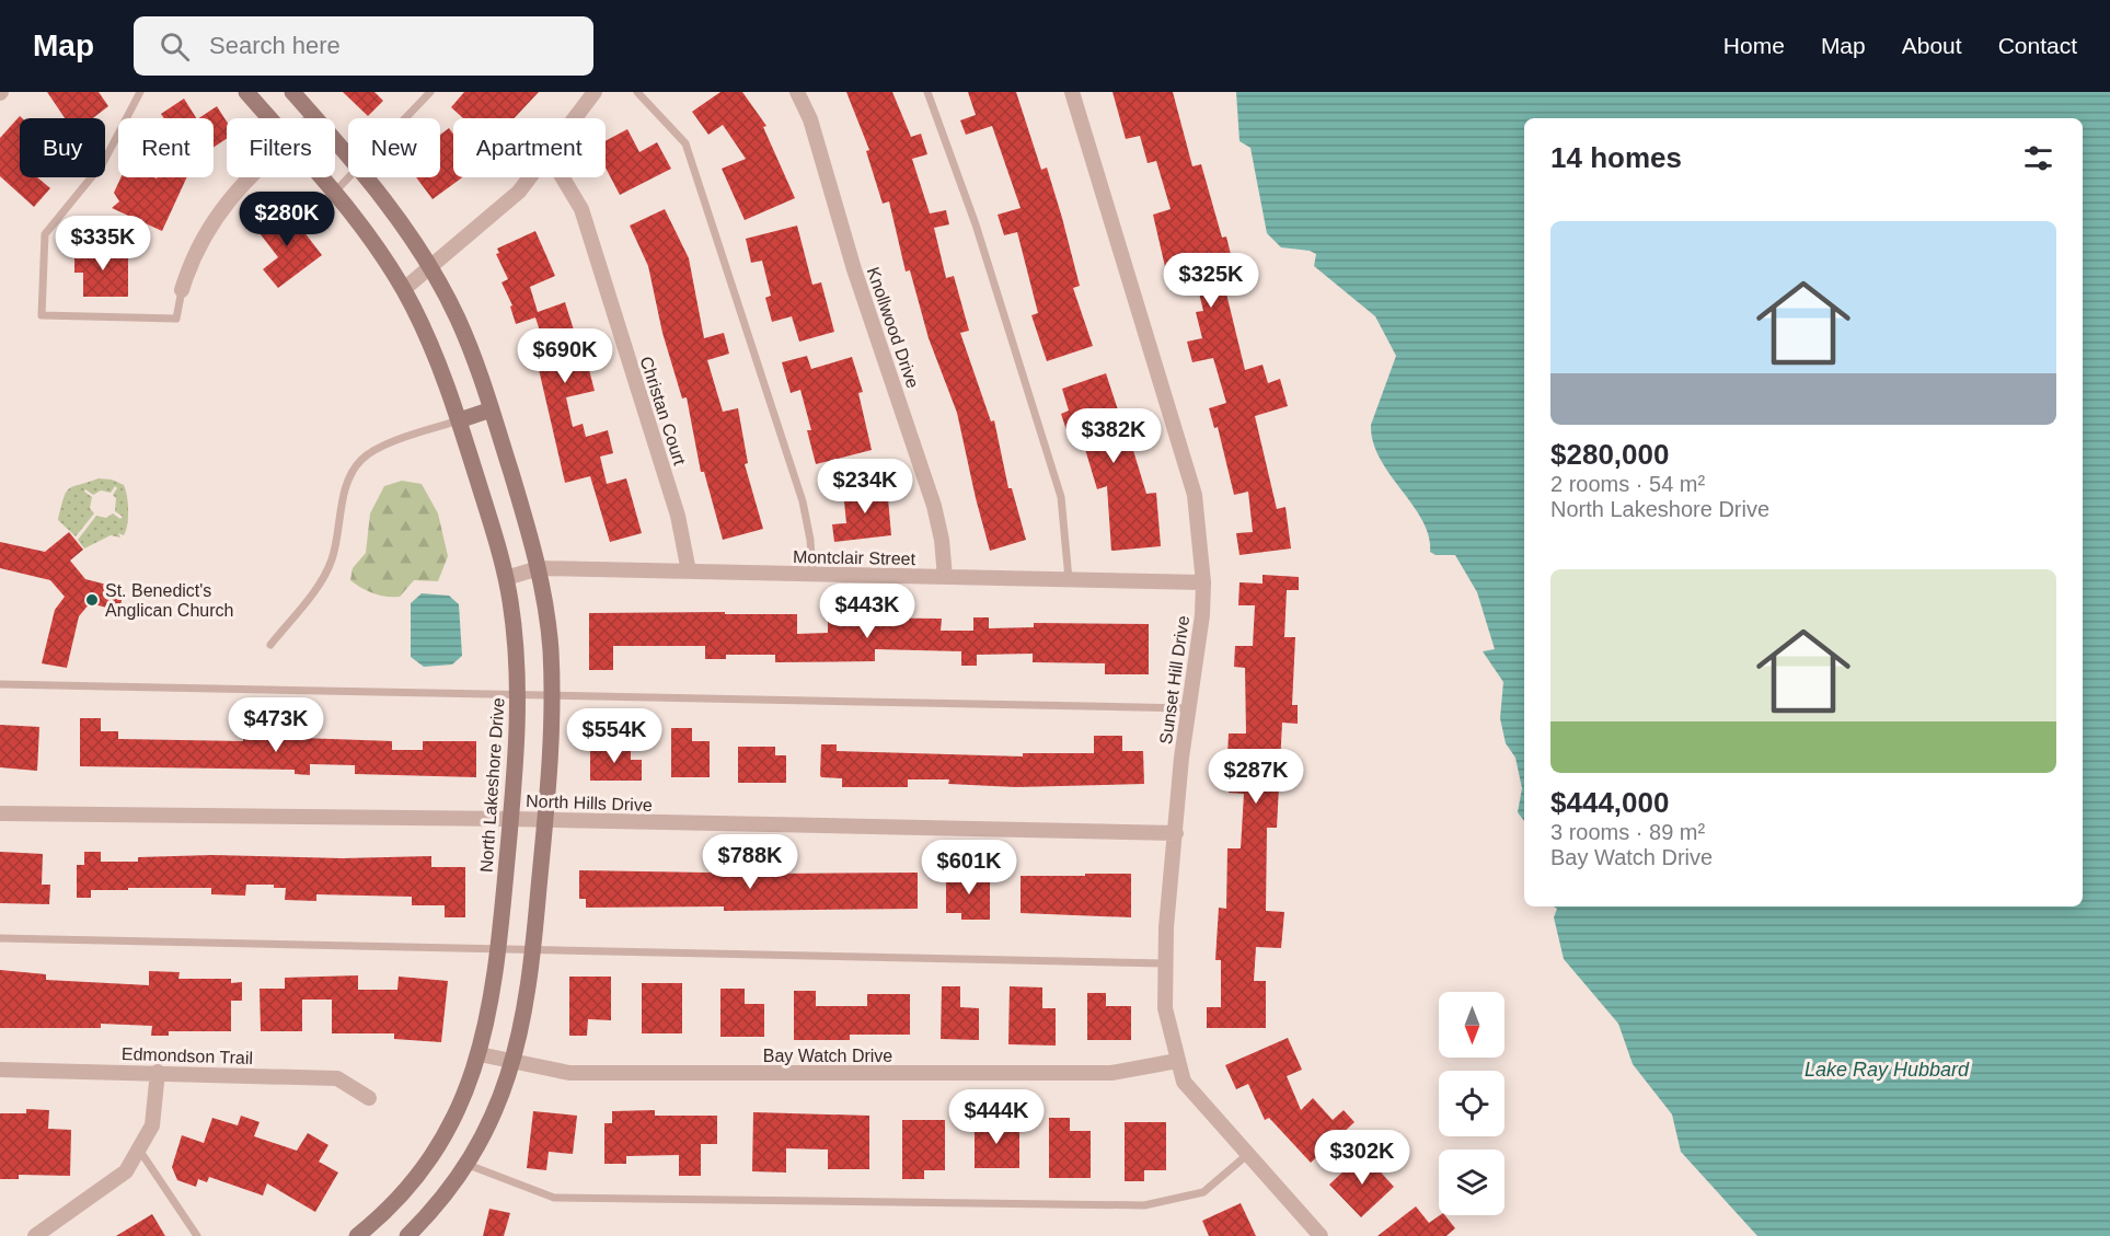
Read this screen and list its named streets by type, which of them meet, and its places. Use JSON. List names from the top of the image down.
{
  "streets": {
    "main road": ["North Lakeshore Drive"],
    "street": [
      "Knollwood Drive",
      "Christan Court",
      "Montclair Street",
      "Sunset Hill Drive",
      "North Hills Drive",
      "Edmondson Trail",
      "Bay Watch Drive"
    ]
  },
  "crossings": [
    ["Knollwood Drive", "Montclair Street"],
    ["Christan Court", "Montclair Street"],
    ["Montclair Street", "Sunset Hill Drive"],
    ["Montclair Street", "North Lakeshore Drive"],
    ["Sunset Hill Drive", "North Hills Drive"],
    ["Sunset Hill Drive", "Bay Watch Drive"],
    ["North Lakeshore Drive", "North Hills Drive"],
    ["North Lakeshore Drive", "Bay Watch Drive"]
  ],
  "water": ["Lake Ray Hubbard"],
  "places": ["St. Benedict's Anglican Church"],
  "north": "bottom",
  "page": {
    "header": "Map",
    "search": "Search here",
    "nav": [
      "Home",
      "Map",
      "About",
      "Contact"
    ],
    "chip": [
      "Buy",
      "Rent",
      "Filters",
      "New",
      "Apartment"
    ],
    "heading": "14 homes",
    "price": [
      "$280K",
      "$335K",
      "$325K",
      "$690K",
      "$382K",
      "$234K",
      "$443K",
      "$473K",
      "$554K",
      "$287K",
      "$788K",
      "$601K",
      "$444K",
      "$302K"
    ],
    "list": [
      {
        "name": "$280,000",
        "note": "2 rooms · 54 m² · North Lakeshore Drive"
      },
      {
        "name": "$444,000",
        "note": "3 rooms · 89 m² · Bay Watch Drive"
      }
    ]
  }
}
